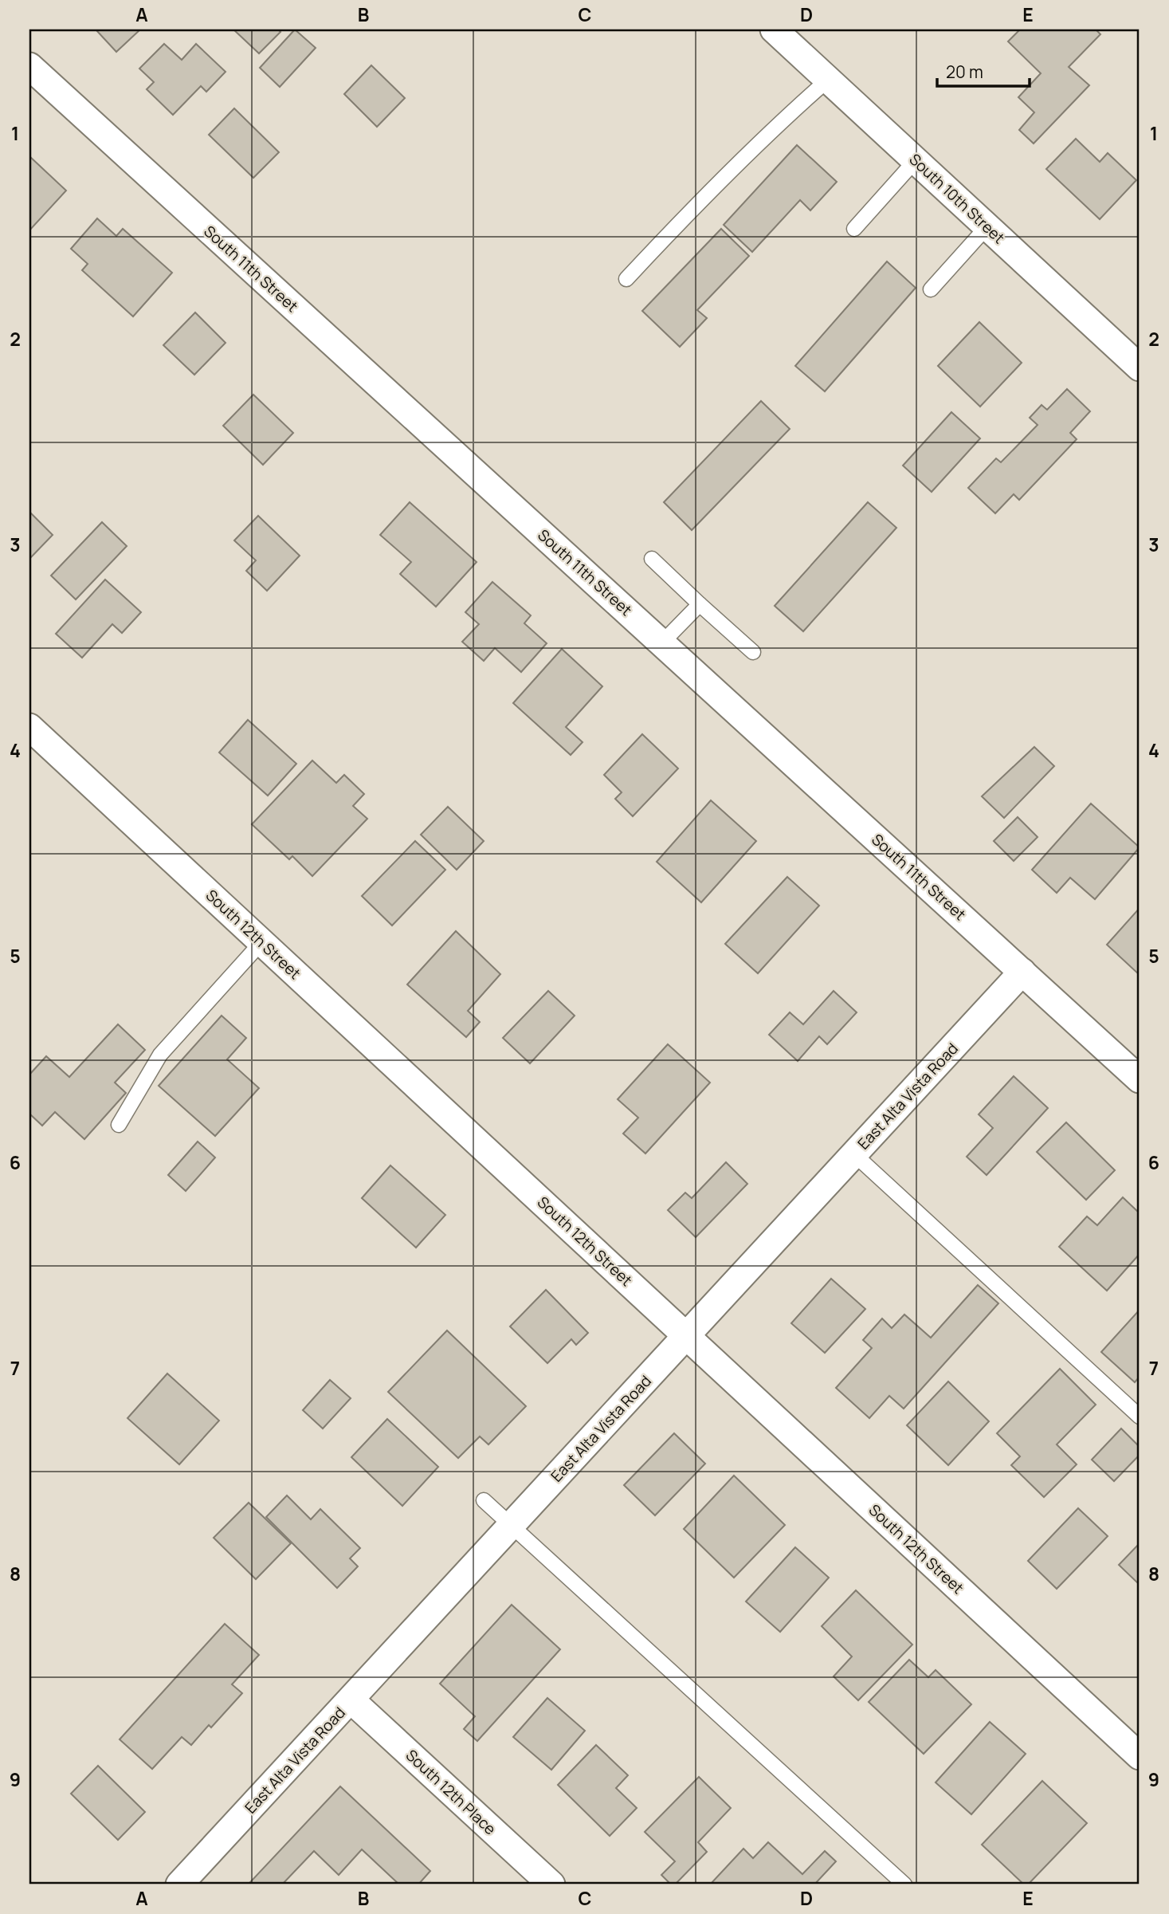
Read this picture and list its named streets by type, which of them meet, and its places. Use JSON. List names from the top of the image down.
{
  "streets": {
    "street": [
      "South 10th Street",
      "South 11th Street",
      "South 12th Street",
      "East Alta Vista Road",
      "South 12th Place"
    ]
  },
  "crossings": [
    ["South 11th Street", "East Alta Vista Road"],
    ["South 12th Street", "East Alta Vista Road"],
    ["East Alta Vista Road", "South 12th Place"]
  ],
  "scale_bar": "20 m",
  "grid": {
    "columns": [
      "A",
      "B",
      "C",
      "D",
      "E"
    ],
    "rows": [
      "1",
      "2",
      "3",
      "4",
      "5",
      "6",
      "7",
      "8",
      "9"
    ]
  }
}
